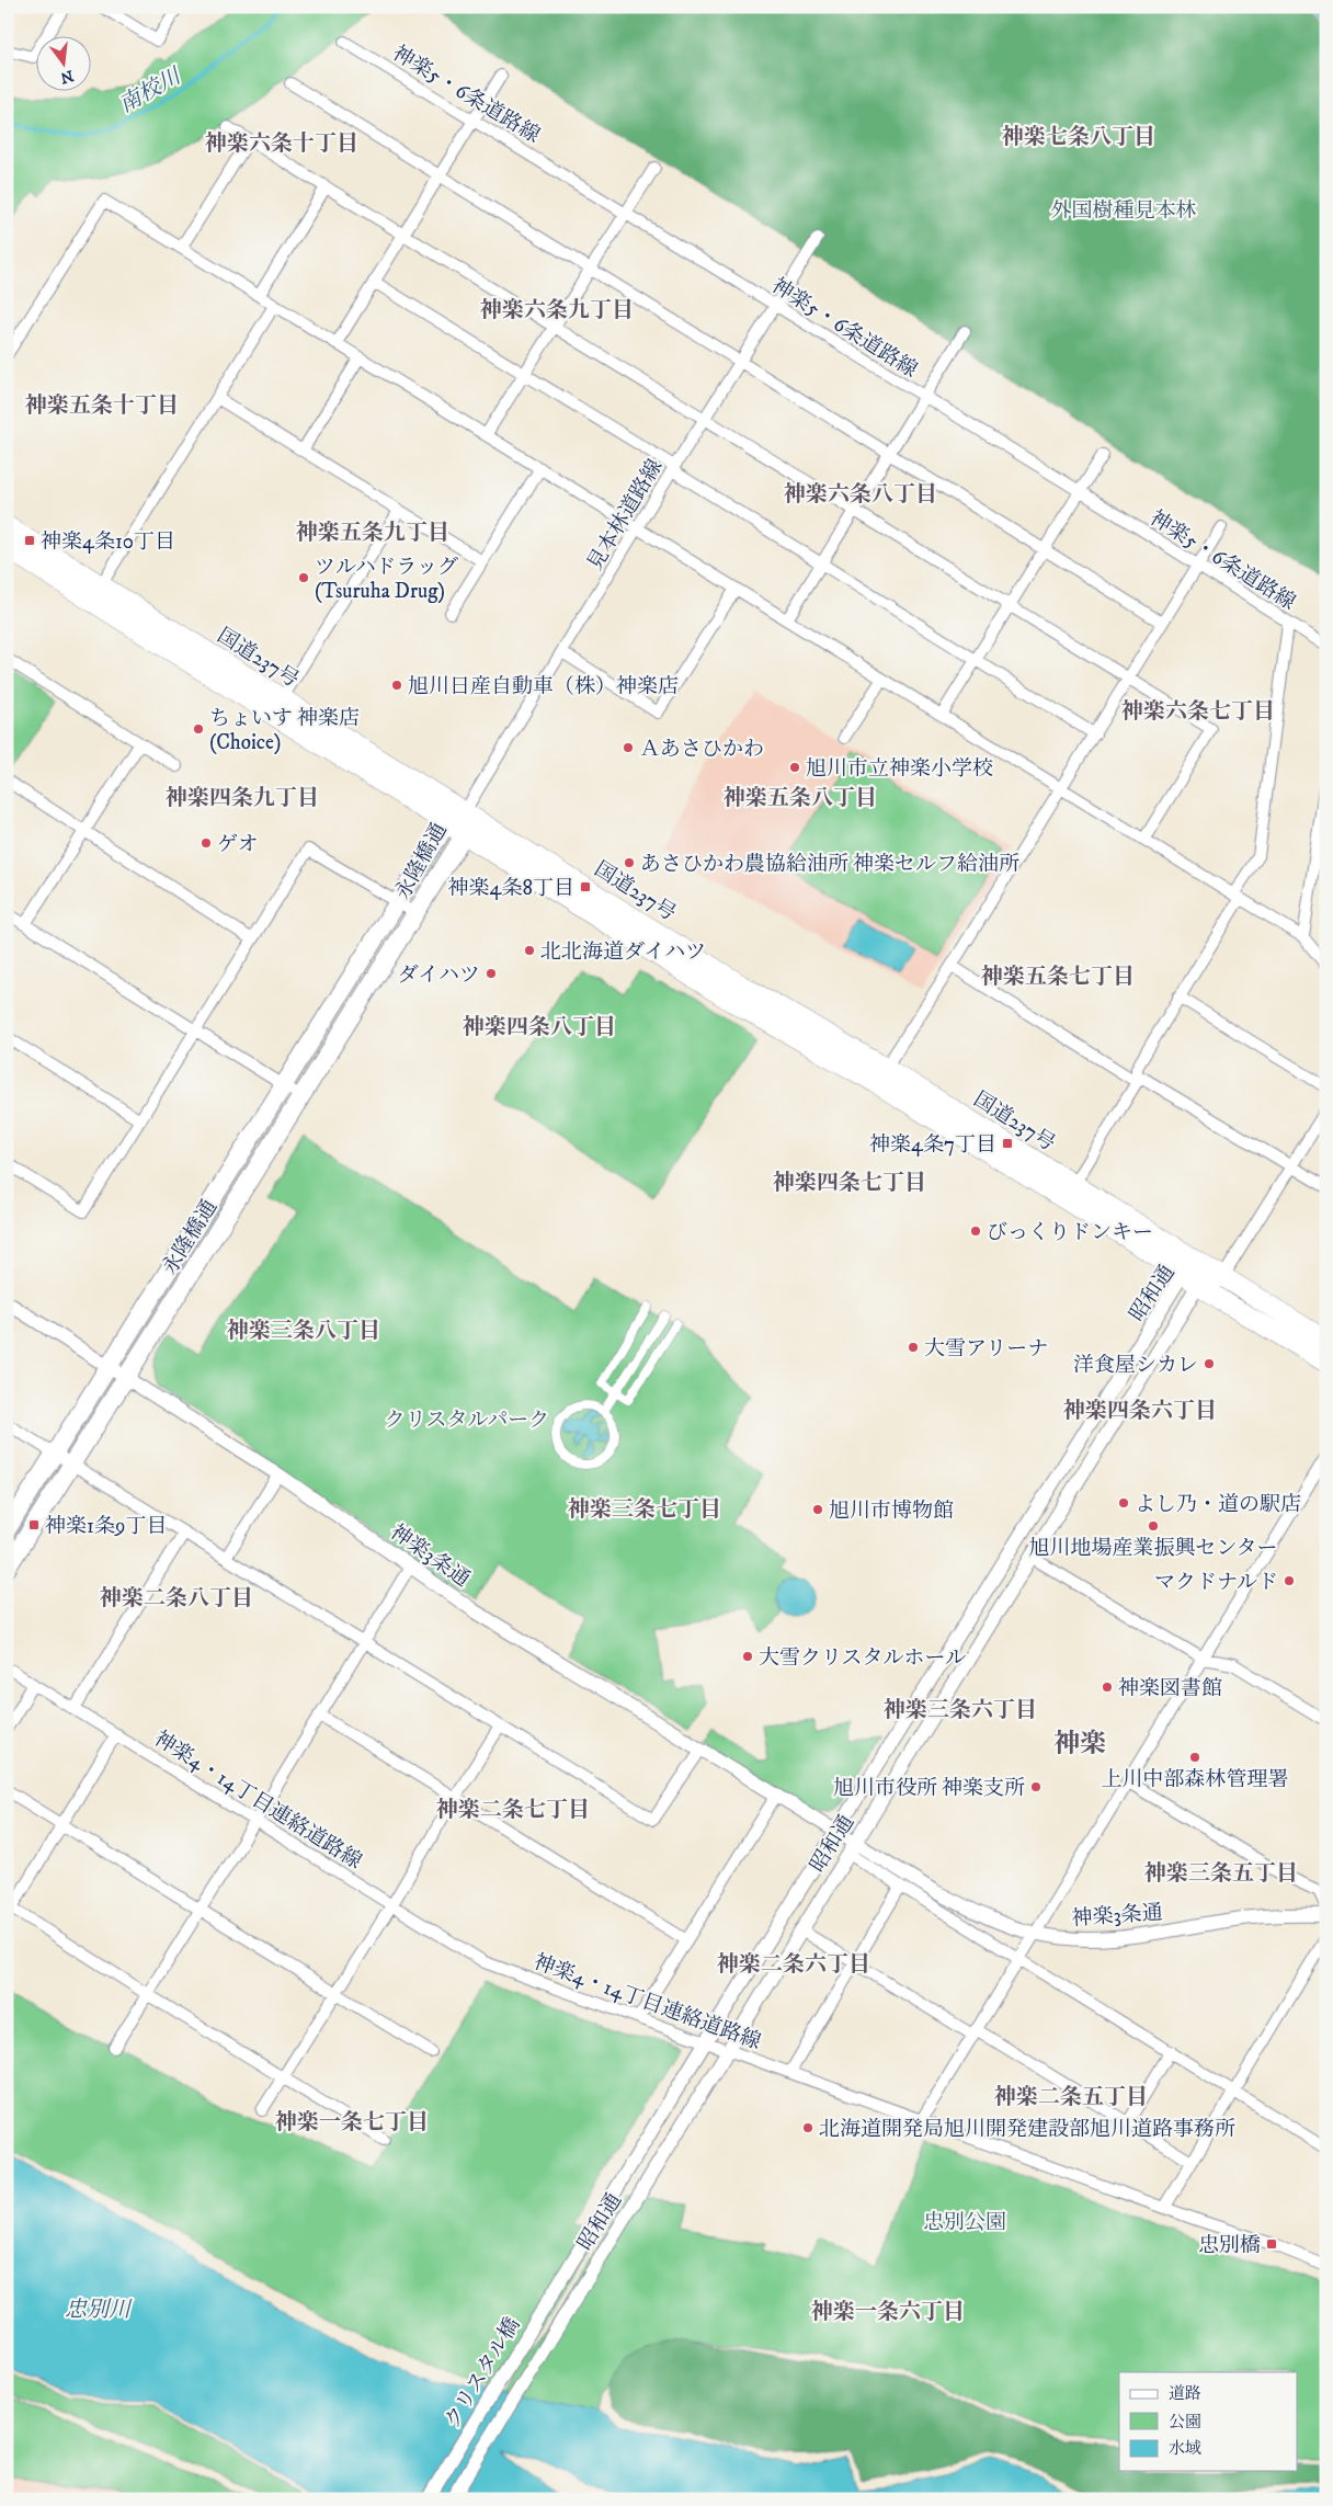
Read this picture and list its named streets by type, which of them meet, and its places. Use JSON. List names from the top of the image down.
{
  "streets": {
    "highway": ["国道237号"],
    "main road": ["永隆橋通"],
    "street": [
      "神楽5・6条道路線",
      "見本林道路線",
      "昭和通",
      "神楽3条通",
      "神楽4・14丁目連絡道路線",
      "クリスタル橋"
    ]
  },
  "crossings": [
    ["神楽5・6条道路線", "見本林道路線"],
    ["見本林道路線", "国道237号"],
    ["見本林道路線", "永隆橋通"],
    ["国道237号", "永隆橋通"],
    ["国道237号", "昭和通"],
    ["永隆橋通", "神楽3条通"],
    ["昭和通", "神楽3条通"],
    ["昭和通", "神楽4・14丁目連絡道路線"],
    ["昭和通", "クリスタル橋"]
  ],
  "districts": [
    "神楽七条八丁目",
    "神楽六条十丁目",
    "神楽六条九丁目",
    "神楽五条十丁目",
    "神楽六条八丁目",
    "神楽五条九丁目",
    "神楽六条七丁目",
    "神楽四条九丁目",
    "神楽五条八丁目",
    "神楽五条七丁目",
    "神楽四条八丁目",
    "神楽四条七丁目",
    "神楽三条八丁目",
    "神楽四条六丁目",
    "神楽三条七丁目",
    "神楽二条八丁目",
    "神楽三条六丁目",
    "神楽",
    "神楽二条七丁目",
    "神楽三条五丁目",
    "神楽二条六丁目",
    "神楽二条五丁目",
    "神楽一条七丁目",
    "神楽一条六丁目"
  ],
  "water": ["南校川", "忠別川"],
  "parks": ["外国樹種見本林", "クリスタルパーク", "忠別公園"],
  "places": {
    "transit": [
      "神楽4条10丁目",
      "神楽4条8丁目",
      "神楽4条7丁目",
      "神楽1条9丁目",
      "忠別橋"
    ],
    "other": [
      "ツルハドラッグ (Tsuruha Drug)",
      "旭川日産自動車（株）神楽店",
      "ちょいす 神楽店 (Choice)",
      "Ａあさひかわ",
      "旭川市立神楽小学校",
      "ゲオ",
      "あさひかわ農協給油所 神楽セルフ給油所",
      "北北海道ダイハツ",
      "ダイハツ",
      "びっくりドンキー",
      "大雪アリーナ",
      "洋食屋シカレ",
      "よし乃・道の駅店",
      "旭川市博物館",
      "旭川地場産業振興センター",
      "マクドナルド",
      "大雪クリスタルホール",
      "神楽図書館",
      "上川中部森林管理署",
      "旭川市役所 神楽支所",
      "北海道開発局旭川開発建設部旭川道路事務所"
    ]
  },
  "legend": ["道路", "公園", "水域"],
  "north": "bottom"
}
